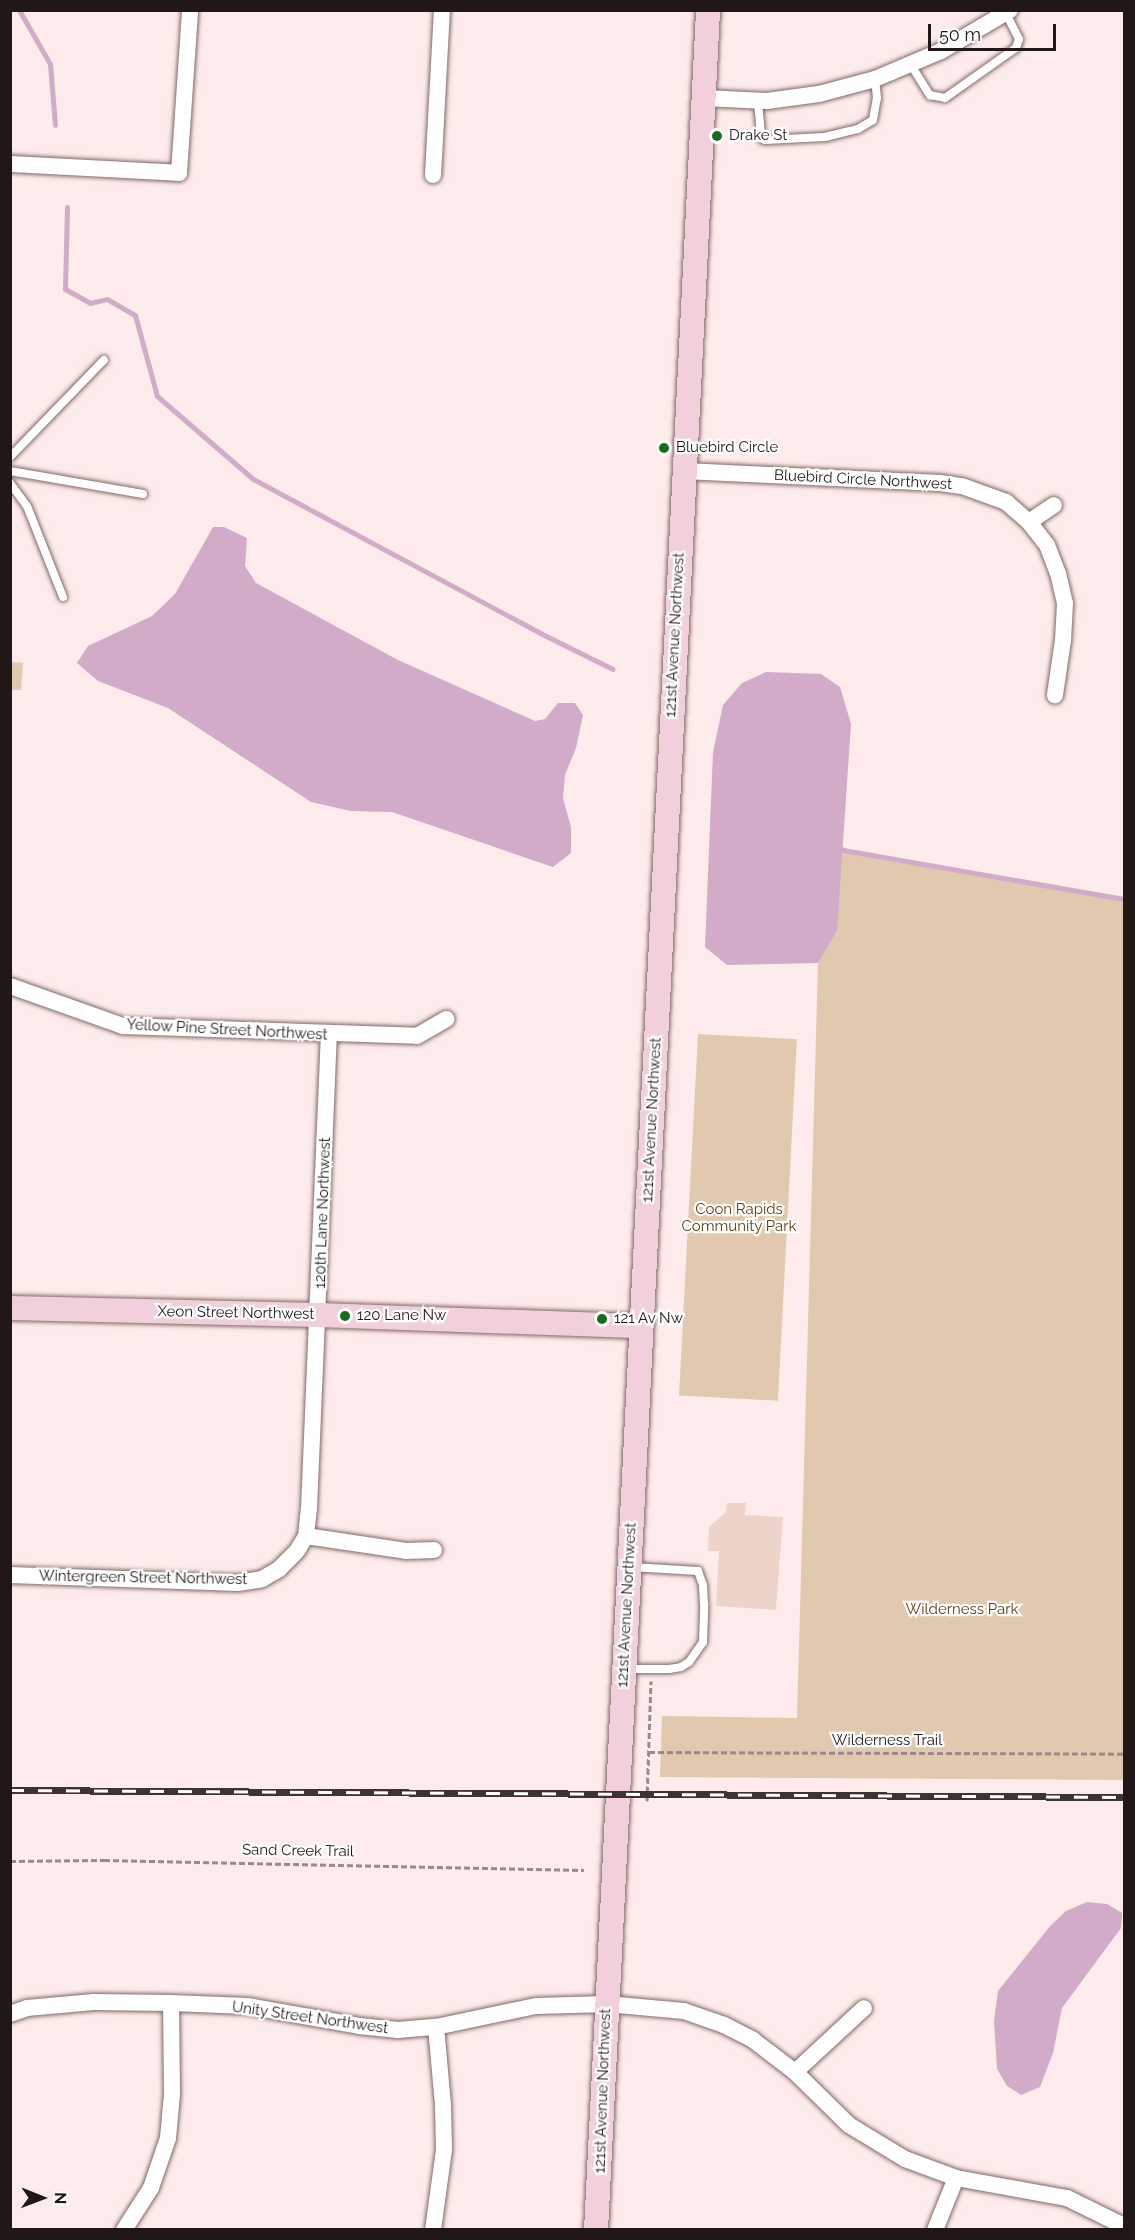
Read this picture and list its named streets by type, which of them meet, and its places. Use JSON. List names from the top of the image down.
{
  "streets": {
    "street": [
      "Bluebird Circle Northwest",
      "121st Avenue Northwest",
      "Yellow Pine Street Northwest",
      "120th Lane Northwest",
      "Xeon Street Northwest",
      "Wintergreen Street Northwest",
      "Unity Street Northwest"
    ],
    "path": ["Wilderness Trail", "Sand Creek Trail"]
  },
  "crossings": [
    ["Bluebird Circle Northwest", "121st Avenue Northwest"],
    ["121st Avenue Northwest", "Xeon Street Northwest"],
    ["121st Avenue Northwest", "Unity Street Northwest"],
    ["Yellow Pine Street Northwest", "120th Lane Northwest"],
    ["120th Lane Northwest", "Xeon Street Northwest"],
    ["120th Lane Northwest", "Wintergreen Street Northwest"]
  ],
  "parks": ["Coon Rapids Community Park", "Wilderness Park"],
  "places": [
    "Drake St",
    "Bluebird Circle",
    "120 Lane Nw",
    "121 Av Nw"
  ],
  "scale_bar": "50 m",
  "north": "right"
}
